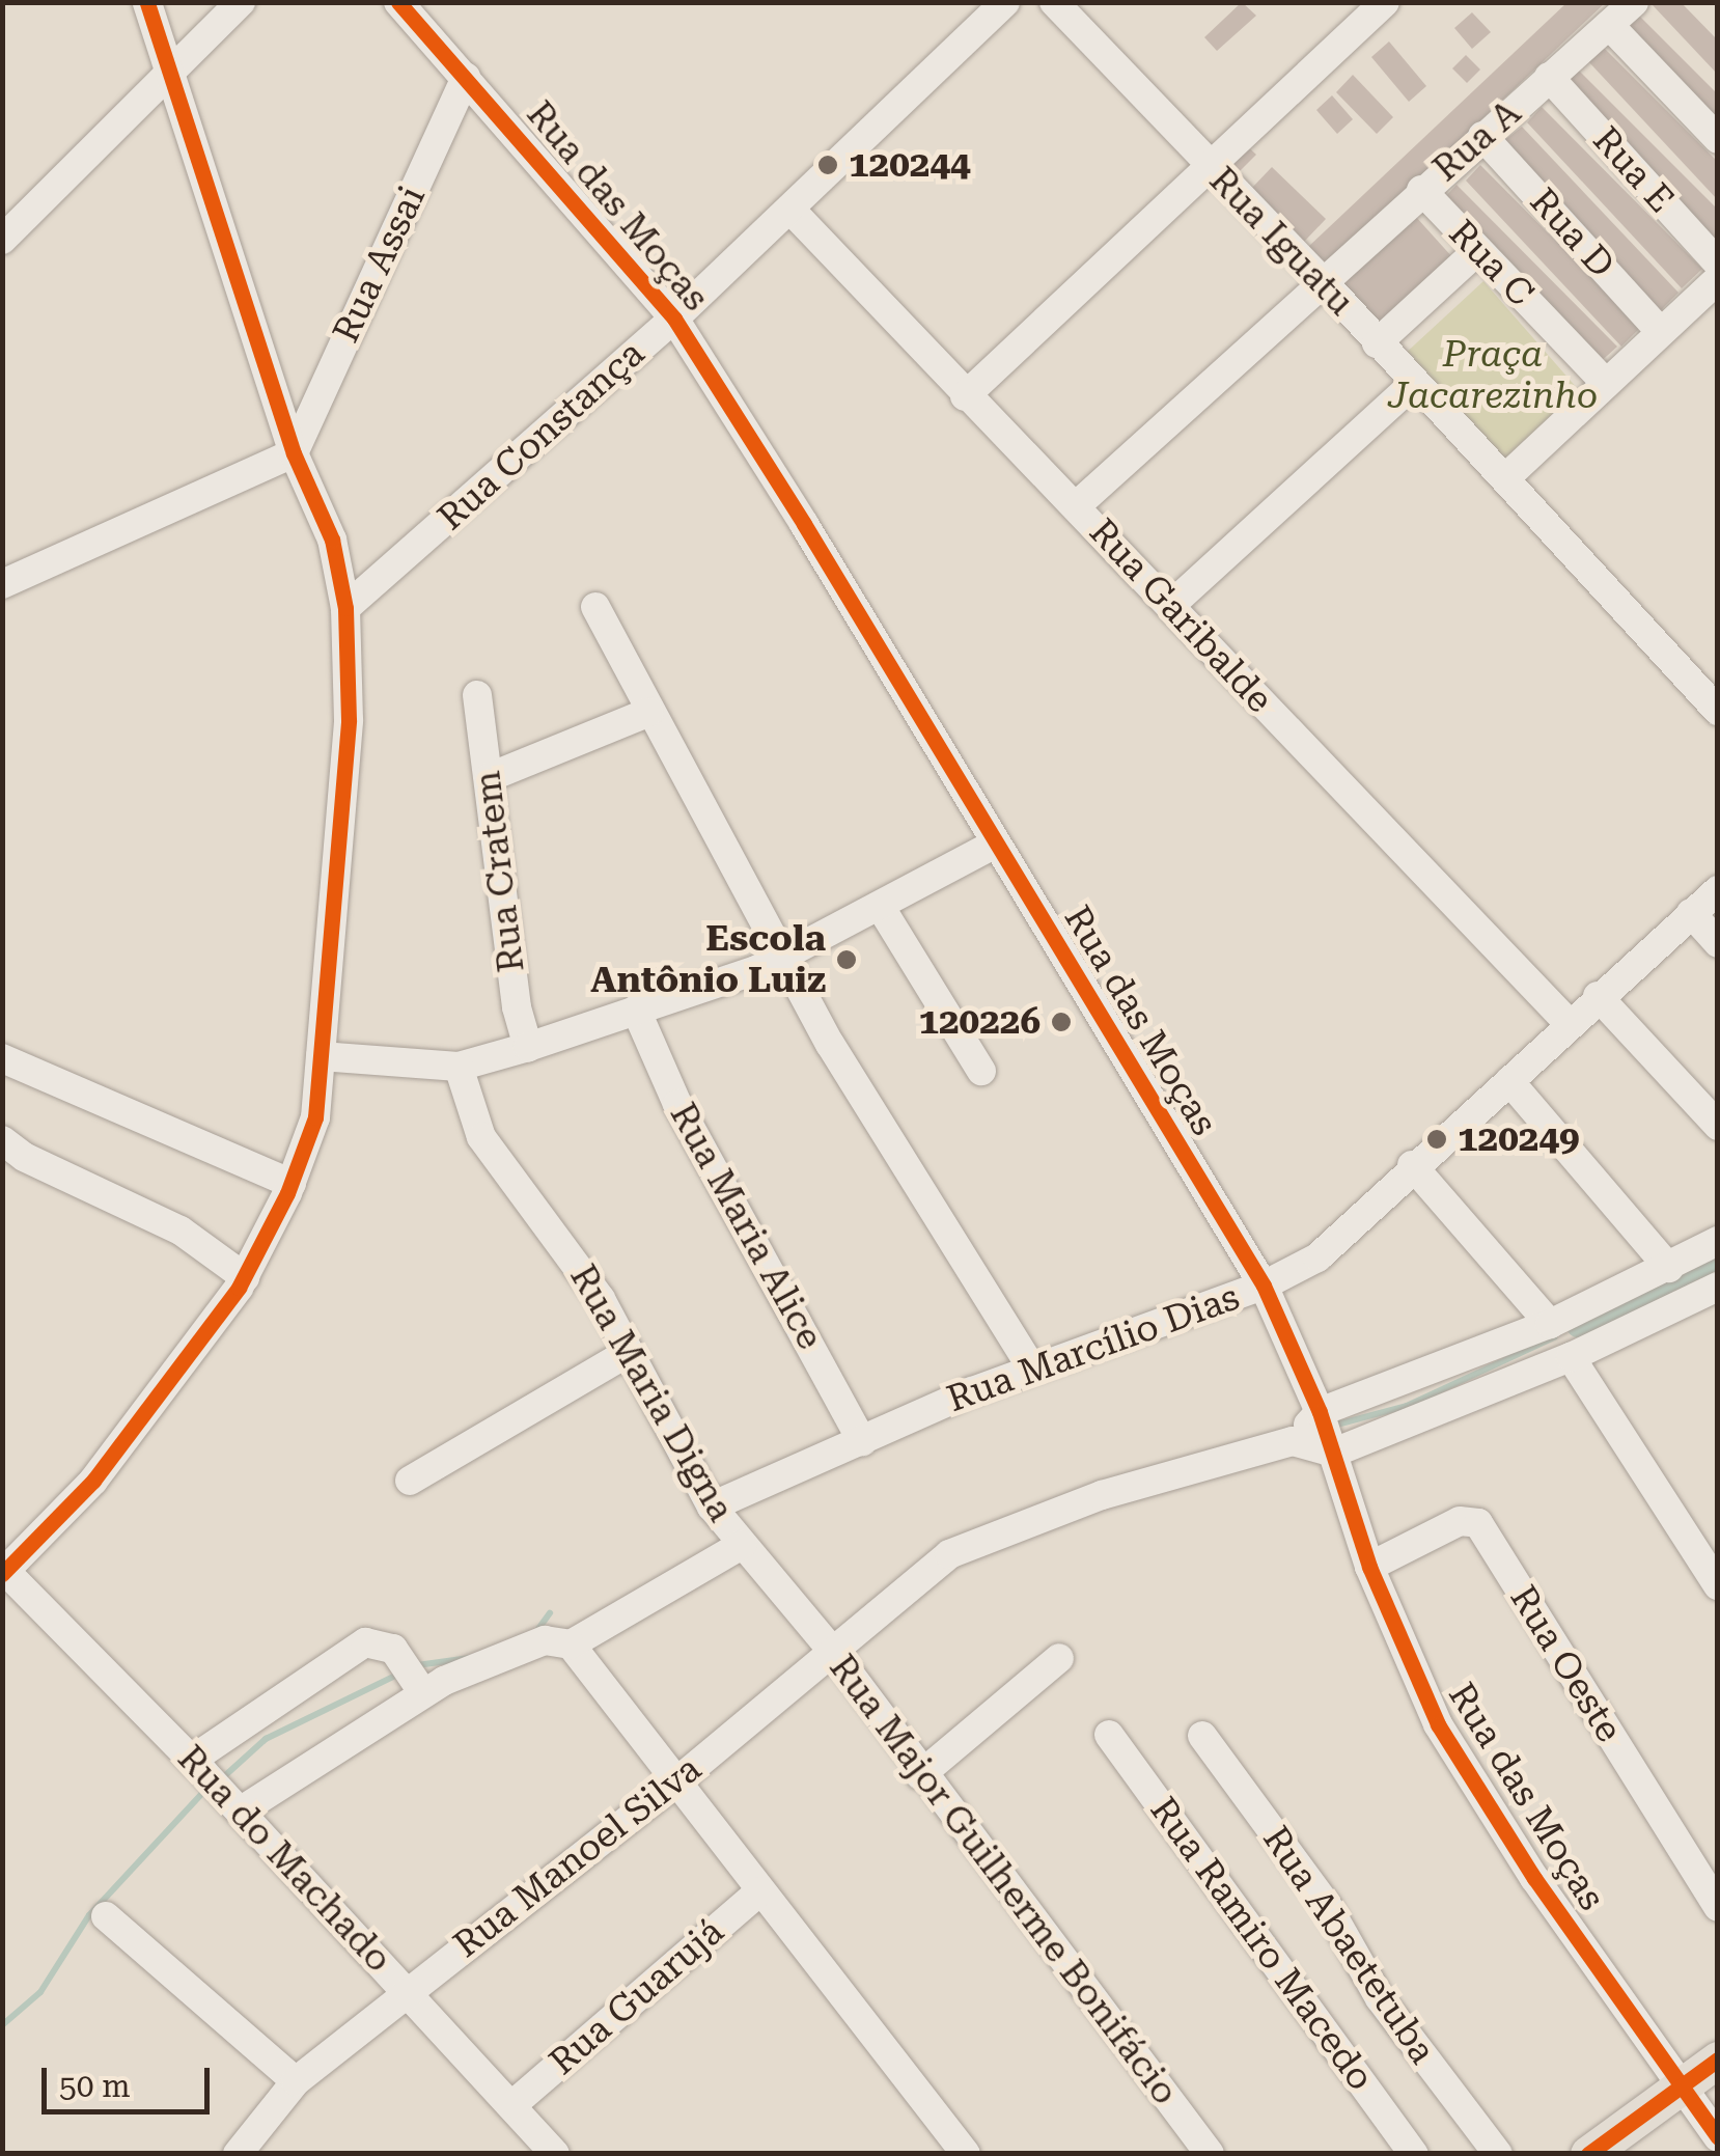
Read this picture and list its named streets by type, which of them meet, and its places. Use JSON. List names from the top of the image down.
{
  "streets": {
    "street": [
      "Rua A",
      "Rua E",
      "Rua das Moças",
      "Rua D",
      "Rua Iguatu",
      "Rua C",
      "Rua Assai",
      "Rua Constança",
      "Rua Garibalde",
      "Rua Cratem",
      "Rua Maria Alice",
      "Rua Marcílio Dias",
      "Rua Maria Digna",
      "Rua Oeste",
      "Rua Manoel Silva",
      "Rua do Machado",
      "Rua Major Guilherme Bonifácio",
      "Rua Ramiro Macedo",
      "Rua Abaetetuba",
      "Rua Guarujá"
    ]
  },
  "crossings": [
    ["Rua A", "Rua E"],
    ["Rua A", "Rua D"],
    ["Rua A", "Rua Iguatu"],
    ["Rua A", "Rua C"],
    ["Rua A", "Rua Garibalde"],
    ["Rua das Moças", "Rua Assai"],
    ["Rua das Moças", "Rua Constança"],
    ["Rua das Moças", "Rua Marcílio Dias"],
    ["Rua das Moças", "Rua Oeste"],
    ["Rua Constança", "Rua Garibalde"],
    ["Rua Garibalde", "Rua Marcílio Dias"],
    ["Rua Maria Alice", "Rua Marcílio Dias"],
    ["Rua Marcílio Dias", "Rua Maria Digna"],
    ["Rua Maria Digna", "Rua Major Guilherme Bonifácio"],
    ["Rua Manoel Silva", "Rua do Machado"],
    ["Rua Manoel Silva", "Rua Major Guilherme Bonifácio"],
    ["Rua do Machado", "Rua Guarujá"]
  ],
  "parks": ["Praça Jacarezinho"],
  "places": [
    "120244",
    "Escola Antônio Luiz",
    "120226",
    "120249"
  ],
  "scale_bar": "50 m"
}
